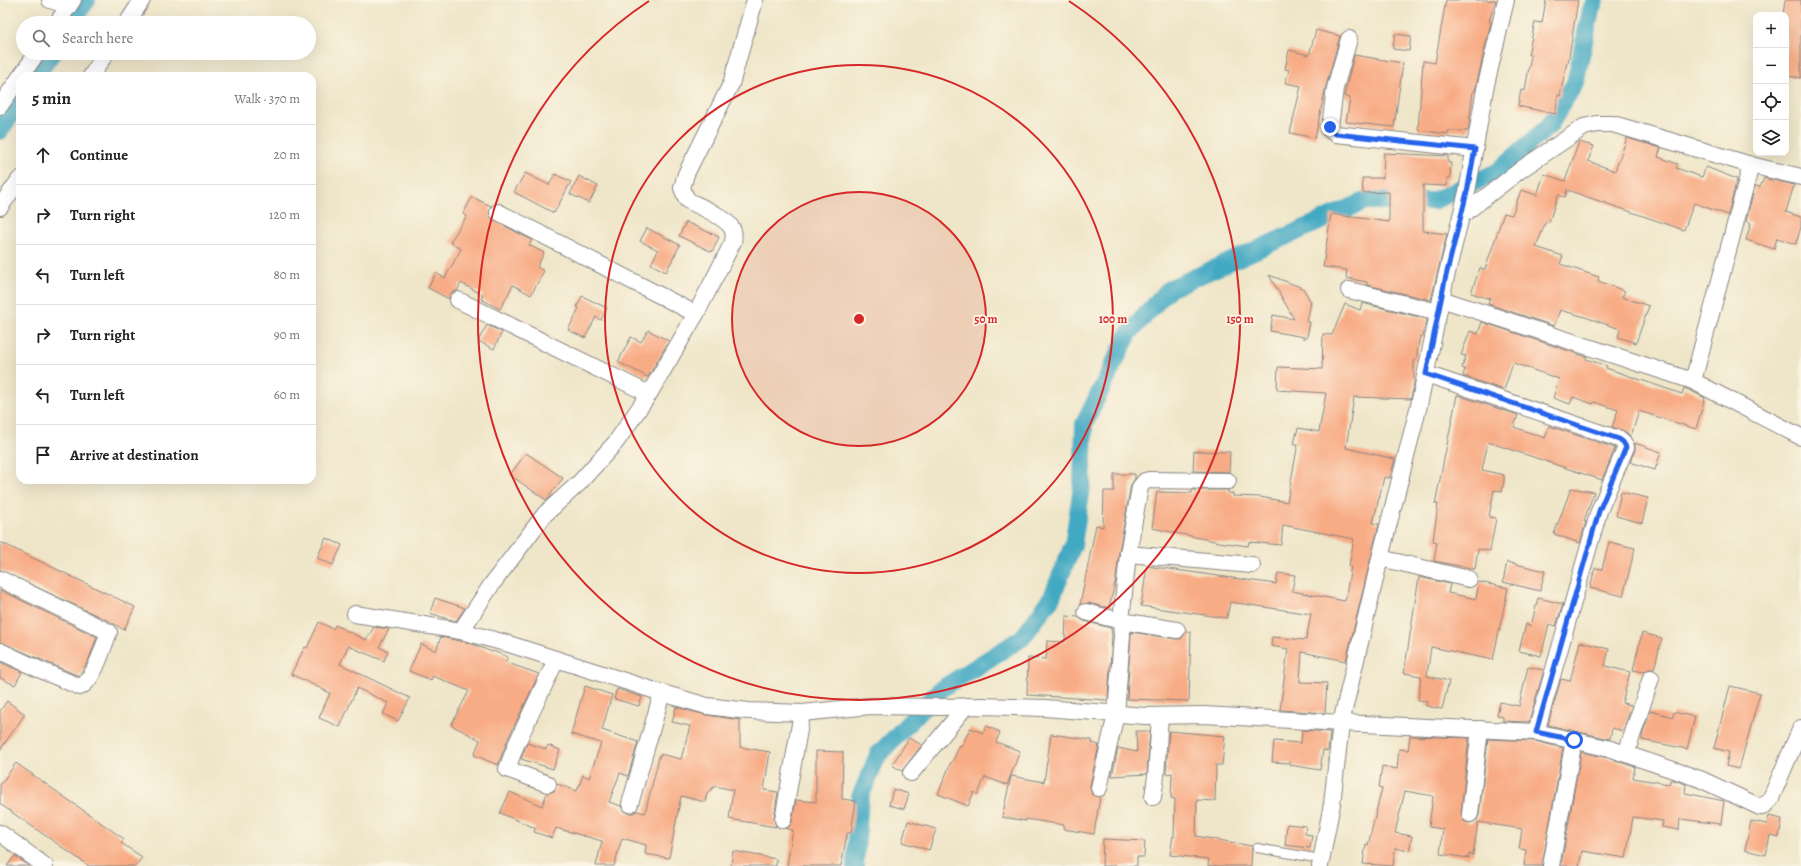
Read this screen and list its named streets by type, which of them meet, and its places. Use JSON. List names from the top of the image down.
{
  "page": {
    "map_buttons": ["+", "−"],
    "search": "Search here",
    "heading": ["5 min", "Walk · 370 m"],
    "list": [
      ["Continue", "20 m"],
      ["Turn right", "120 m"],
      ["Turn left", "80 m"],
      ["Turn right", "90 m"],
      ["Turn left", "60 m"],
      "Arrive at destination"
    ]
  },
  "rings": ["50 m", "100 m", "150 m"]
}
